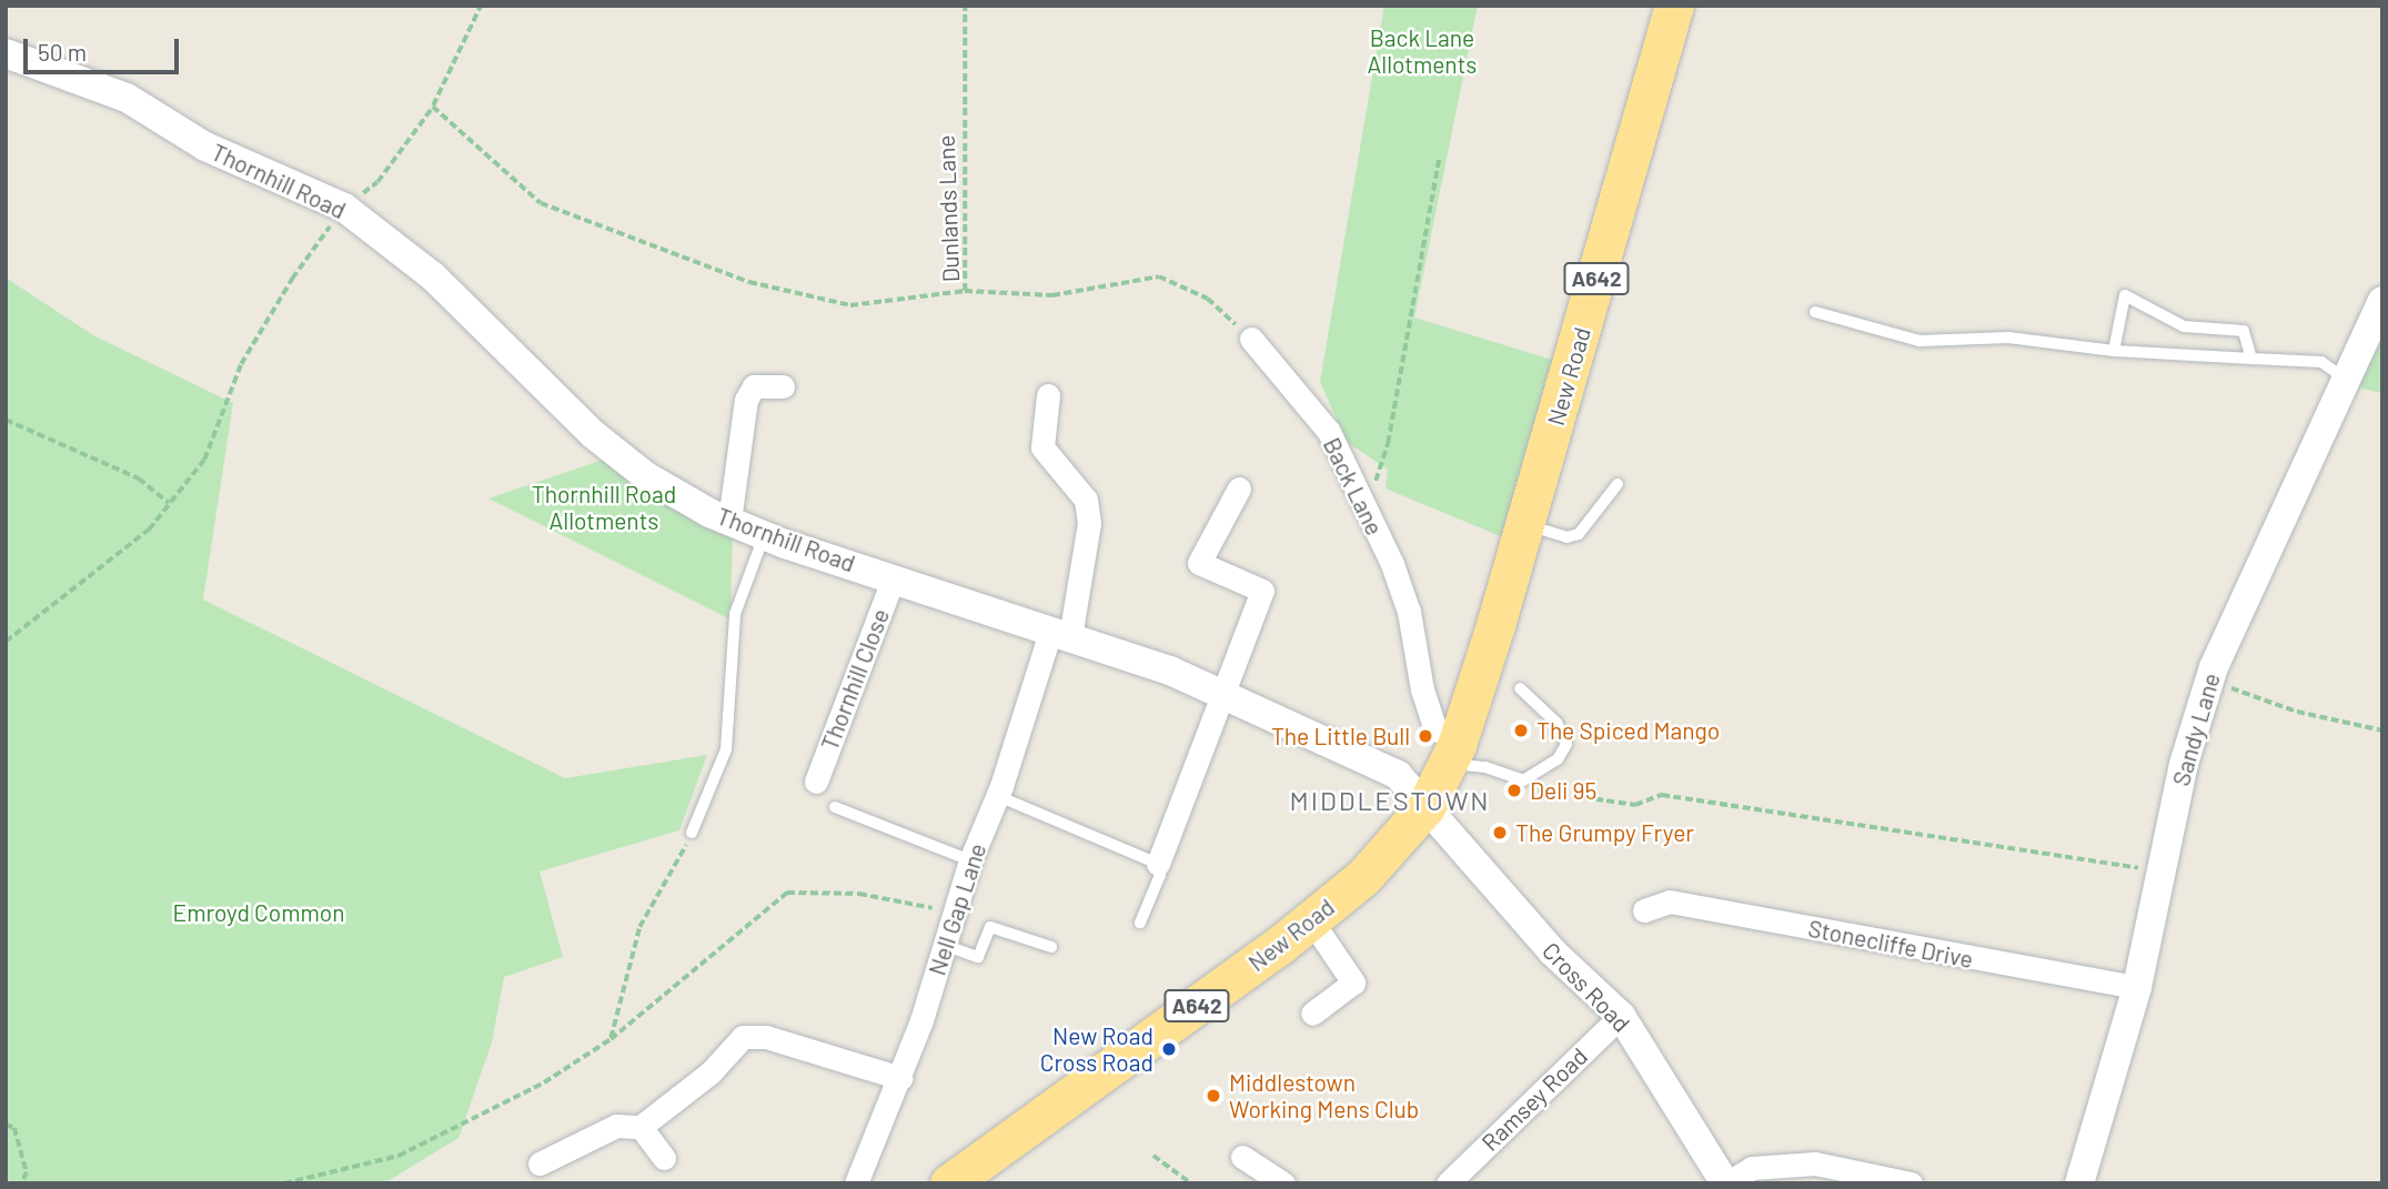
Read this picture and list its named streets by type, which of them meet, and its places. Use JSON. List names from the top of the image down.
{
  "streets": {
    "highway": ["A642", "New Road"],
    "street": [
      "Thornhill Road",
      "Back Lane",
      "Thornhill Close",
      "Sandy Lane",
      "Nell Gap Lane",
      "Stonecliffe Drive",
      "Cross Road",
      "Ramsey Road"
    ],
    "path": ["Dunlands Lane"]
  },
  "crossings": [
    ["Thornhill Road", "New Road"],
    ["Thornhill Road", "Thornhill Close"],
    ["Thornhill Road", "Nell Gap Lane"],
    ["Thornhill Road", "Cross Road"],
    ["Dunlands Lane", "Back Lane"],
    ["New Road", "Back Lane"],
    ["New Road", "Cross Road"],
    ["Sandy Lane", "Stonecliffe Drive"],
    ["Cross Road", "Ramsey Road"]
  ],
  "districts": ["MIDDLESTOWN"],
  "parks": ["Back Lane Allotments", "Thornhill Road Allotments", "Emroyd Common"],
  "places": [
    "The Spiced Mango",
    "The Little Bull",
    "Deli 95",
    "The Grumpy Fryer",
    "New Road Cross Road",
    "Middlestown Working Mens Club"
  ],
  "scale_bar": "50 m"
}
